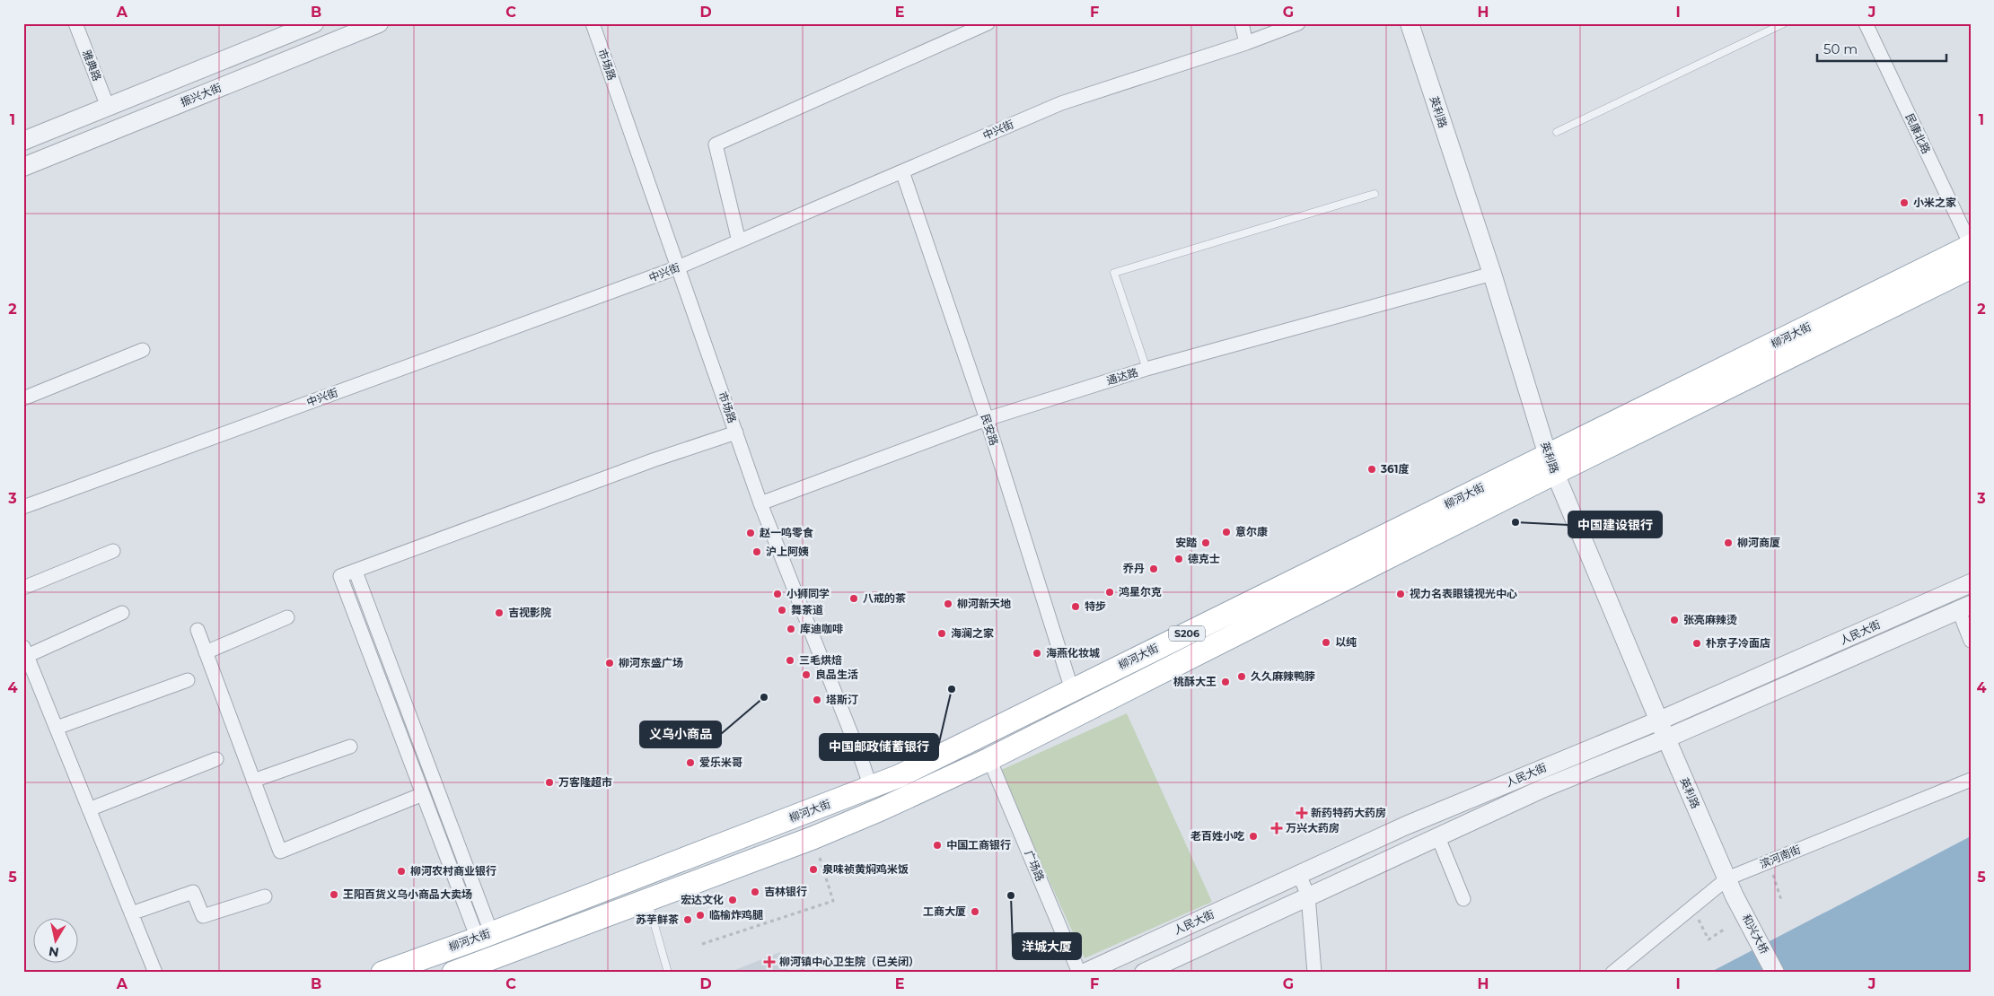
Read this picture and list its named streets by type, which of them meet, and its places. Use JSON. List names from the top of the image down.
{
  "streets": {
    "main road": ["柳河大街", "S206"],
    "street": [
      "市场路",
      "雅典路",
      "振兴大街",
      "英利路",
      "中兴街",
      "民康北路",
      "通达路",
      "民安路",
      "人民大街",
      "滨河南街",
      "广场路",
      "和兴大桥"
    ]
  },
  "crossings": [
    ["市场路", "中兴街"],
    ["市场路", "柳河大街"],
    ["市场路", "通达路"],
    ["英利路", "柳河大街"],
    ["英利路", "通达路"],
    ["英利路", "人民大街"],
    ["英利路", "滨河南街"],
    ["英利路", "和兴大桥"],
    ["中兴街", "民安路"],
    ["民康北路", "柳河大街"],
    ["柳河大街", "民安路"],
    ["柳河大街", "广场路"],
    ["通达路", "民安路"]
  ],
  "places": {
    "other": [
      "小米之家",
      "361度",
      "中国建设银行",
      "意尔康",
      "赵一鸣零食",
      "安踏",
      "柳河商厦",
      "沪上阿姨",
      "德克士",
      "乔丹",
      "鸿星尔克",
      "小狮同学",
      "视力名表眼镜视光中心",
      "八戒的茶",
      "柳河新天地",
      "特步",
      "舞茶道",
      "吉视影院",
      "张亮麻辣烫",
      "库迪咖啡",
      "海澜之家",
      "以纯",
      "朴京子冷面店",
      "海燕化妆城",
      "三毛烘焙",
      "柳河东盛广场",
      "良品生活",
      "久久麻辣鸭脖",
      "桃酥大王",
      "中国邮政储蓄银行",
      "义乌小商品",
      "塔斯汀",
      "爱乐米哥",
      "万客隆超市",
      "老百姓小吃",
      "中国工商银行",
      "泉味祯黄焖鸡米饭",
      "柳河农村商业银行",
      "吉林银行",
      "王阳百货义乌小商品大卖场",
      "洋城大厦",
      "宏达文化",
      "工商大厦",
      "临榆炸鸡腿",
      "苏芋鲜茶"
    ],
    "health": ["新药特药大药房", "万兴大药房", "柳河镇中心卫生院（已关闭）"]
  },
  "scale_bar": "50 m",
  "north": "bottom",
  "grid": {
    "columns": [
      "A",
      "B",
      "C",
      "D",
      "E",
      "F",
      "G",
      "H",
      "I",
      "J"
    ],
    "rows": [
      "1",
      "2",
      "3",
      "4",
      "5"
    ]
  }
}
